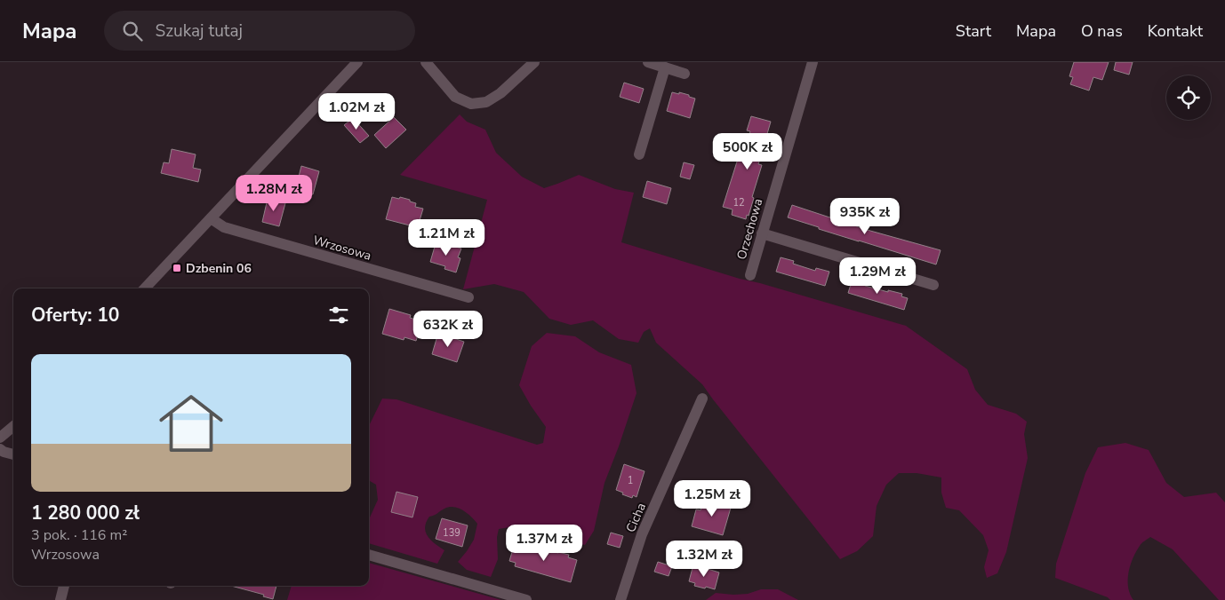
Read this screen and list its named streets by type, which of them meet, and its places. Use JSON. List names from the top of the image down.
{
  "streets": {
    "street": ["Orzechowa", "Wrzosowa", "Cicha"]
  },
  "places": {
    "transit": ["Dzbenin 06"]
  },
  "house_numbers": ["12", "1", "139"],
  "page": {
    "header": "Mapa",
    "search": "Szukaj tutaj",
    "nav": [
      "Start",
      "Mapa",
      "O nas",
      "Kontakt"
    ],
    "price": [
      "1.02M zł",
      "500K zł",
      "1.28M zł",
      "935K zł",
      "1.21M zł",
      "1.29M zł",
      "632K zł",
      "1.25M zł",
      "1.37M zł",
      "1.32M zł"
    ],
    "heading": "Oferty: 10",
    "list": [
      {
        "name": "1 280 000 zł",
        "note": "3 pok. · 116 m² · Wrzosowa"
      }
    ]
  }
}
